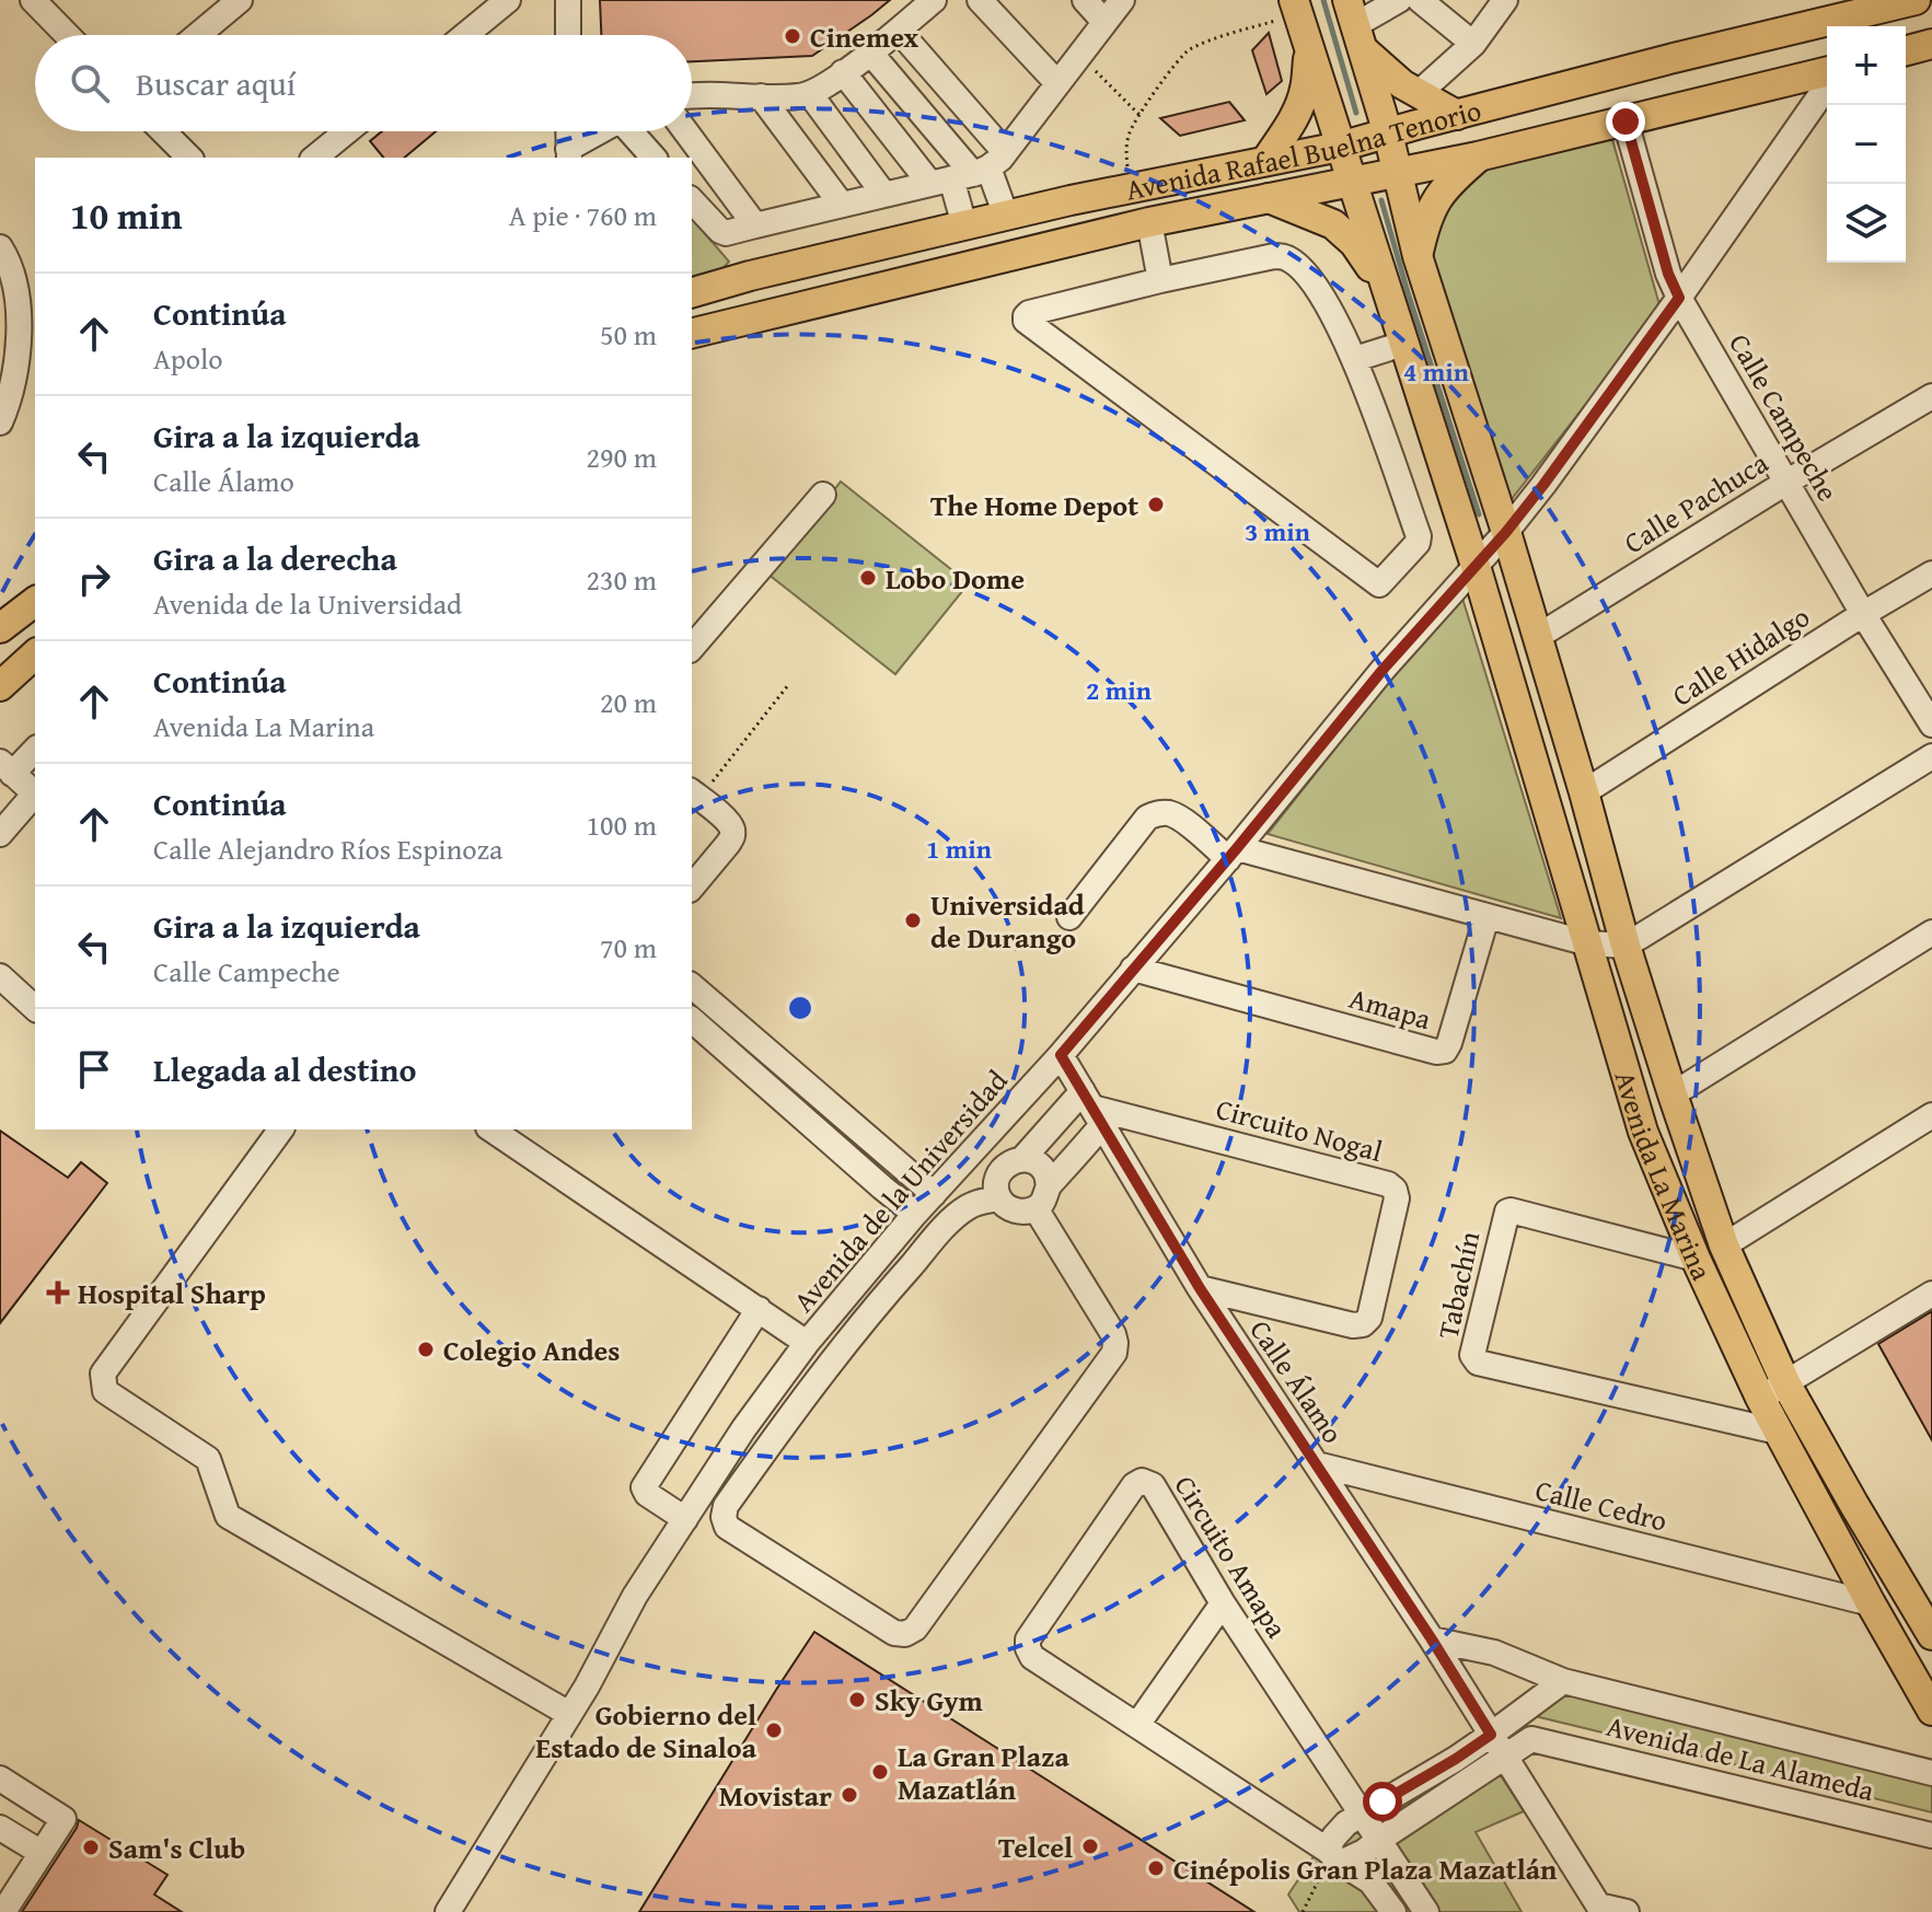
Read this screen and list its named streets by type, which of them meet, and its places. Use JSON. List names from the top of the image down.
{
  "streets": {
    "main road": ["Avenida Rafael Buelna Tenorio", "Avenida La Marina"],
    "street": [
      "Calle Campeche",
      "Calle Pachuca",
      "Calle Hidalgo",
      "Amapa",
      "Circuito Nogal",
      "Avenida de la Universidad",
      "Tabachín",
      "Calle Álamo",
      "Calle Cedro",
      "Circuito Amapa",
      "Avenida de La Alameda"
    ]
  },
  "crossings": [
    ["Avenida Rafael Buelna Tenorio", "Calle Campeche"],
    ["Avenida Rafael Buelna Tenorio", "Avenida La Marina"],
    ["Calle Campeche", "Calle Pachuca"],
    ["Calle Campeche", "Calle Hidalgo"],
    ["Calle Pachuca", "Avenida La Marina"],
    ["Calle Hidalgo", "Avenida La Marina"],
    ["Amapa", "Avenida de la Universidad"],
    ["Circuito Nogal", "Calle Álamo"],
    ["Avenida La Marina", "Avenida de la Universidad"],
    ["Avenida La Marina", "Tabachín"],
    ["Avenida La Marina", "Calle Cedro"],
    ["Avenida de la Universidad", "Calle Álamo"],
    ["Calle Álamo", "Calle Cedro"],
    ["Calle Álamo", "Avenida de La Alameda"]
  ],
  "places": {
    "other": [
      "Cinemex",
      "The Home Depot",
      "Lobo Dome",
      "Universidad de Durango",
      "Colegio Andes",
      "Sky Gym",
      "Gobierno del Estado de Sinaloa",
      "La Gran Plaza Mazatlán",
      "Movistar",
      "Telcel",
      "Sam's Club",
      "Cinépolis Gran Plaza Mazatlán"
    ],
    "health": ["Hospital Sharp"]
  },
  "page": {
    "map_buttons": ["+", "−"],
    "search": "Buscar aquí",
    "heading": ["10 min", "A pie · 760 m"],
    "list": [
      ["Continúa", "Apolo", "50 m"],
      ["Gira a la izquierda", "Calle Álamo", "290 m"],
      ["Gira a la derecha", "Avenida de la Universidad", "230 m"],
      ["Continúa", "Avenida La Marina", "20 m"],
      ["Continúa", "Calle Alejandro Ríos Espinoza", "100 m"],
      ["Gira a la izquierda", "Calle Campeche", "70 m"],
      "Llegada al destino"
    ]
  },
  "rings": [
    "4 min",
    "3 min",
    "2 min",
    "1 min"
  ]
}
